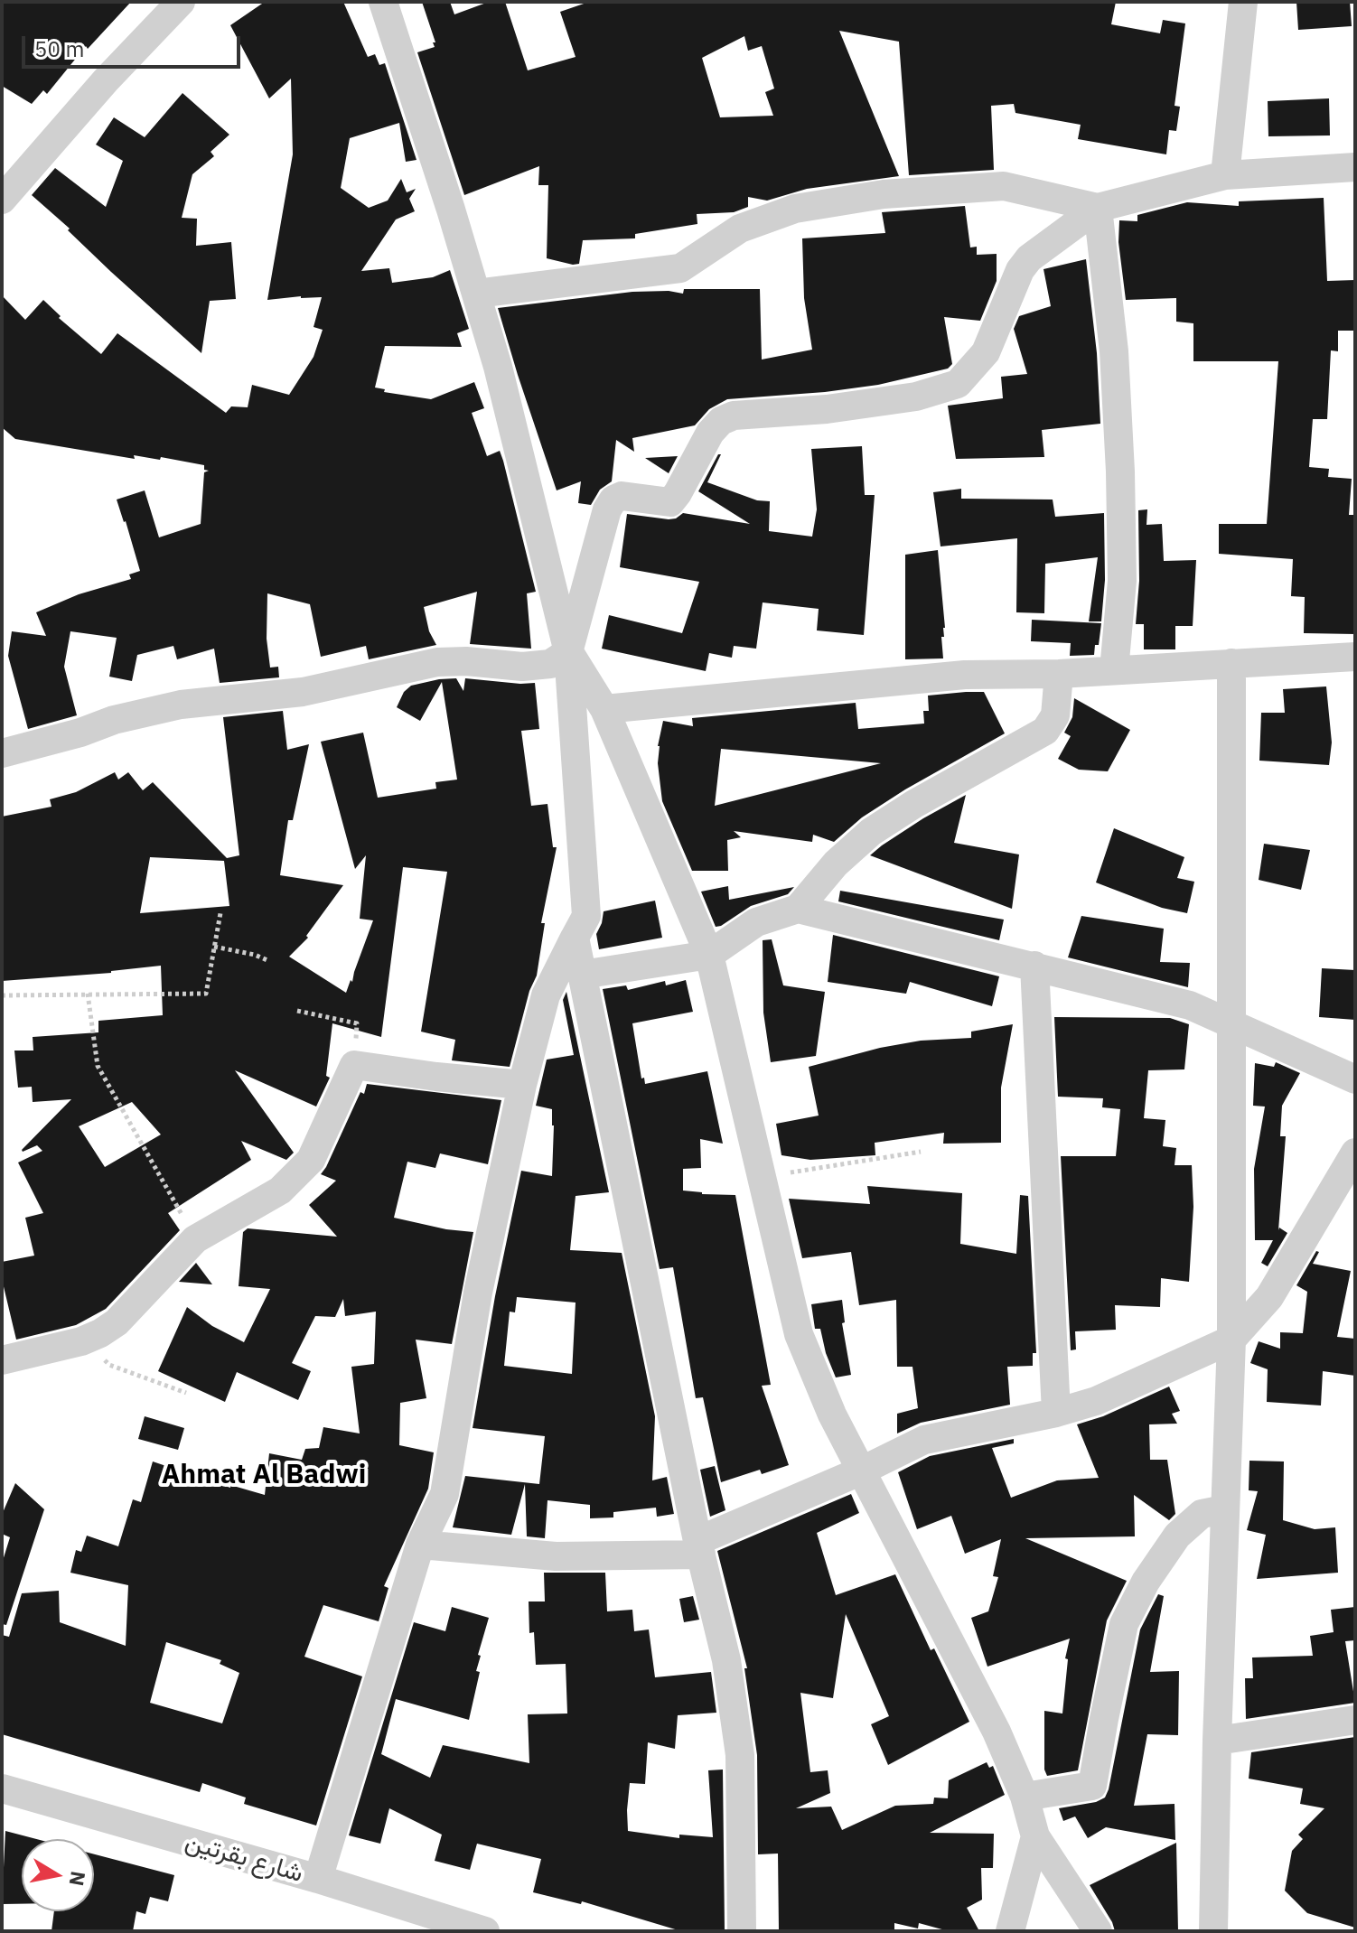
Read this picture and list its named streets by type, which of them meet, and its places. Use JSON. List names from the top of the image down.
{
  "streets": {
    "street": ["شارع بقرتين"]
  },
  "districts": ["Ahmat Al Badwi"],
  "scale_bar": "50 m",
  "north": "right"
}
